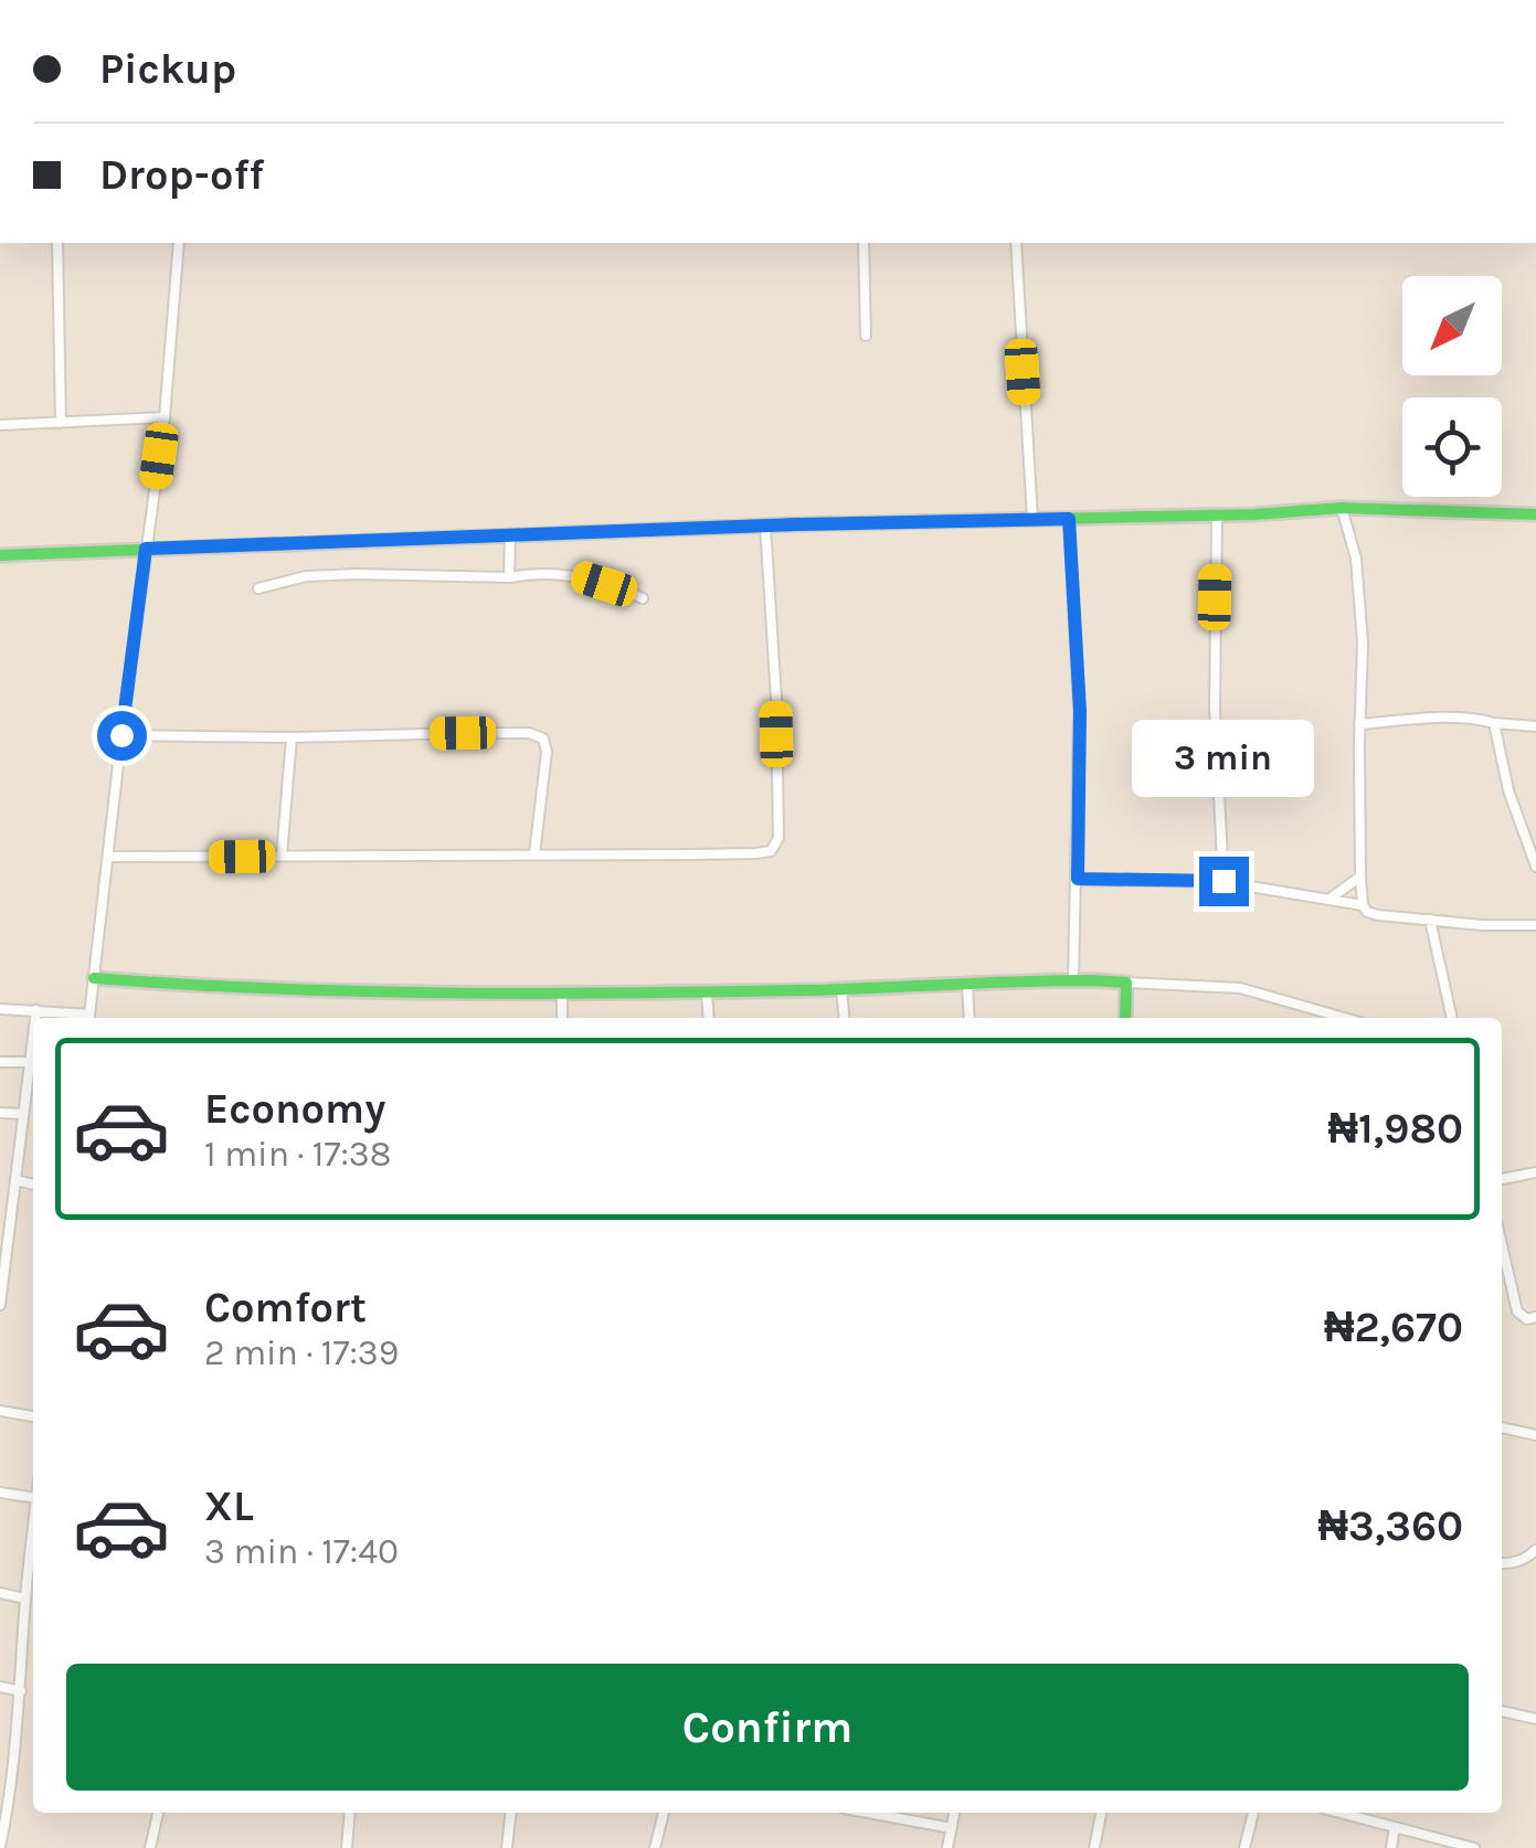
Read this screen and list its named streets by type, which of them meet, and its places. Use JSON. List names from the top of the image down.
{
  "north": "bottom left",
  "page": {
    "banner": ["Pickup", "Drop-off"],
    "bubble": "3 min",
    "list": [
      {
        "name": "Economy",
        "note": "1 min · 17:38",
        "value": "₦1,980"
      },
      {
        "name": "Comfort",
        "note": "2 min · 17:39",
        "value": "₦2,670"
      },
      {
        "name": "XL",
        "note": "3 min · 17:40",
        "value": "₦3,360"
      }
    ],
    "buttons": "Confirm"
  }
}
